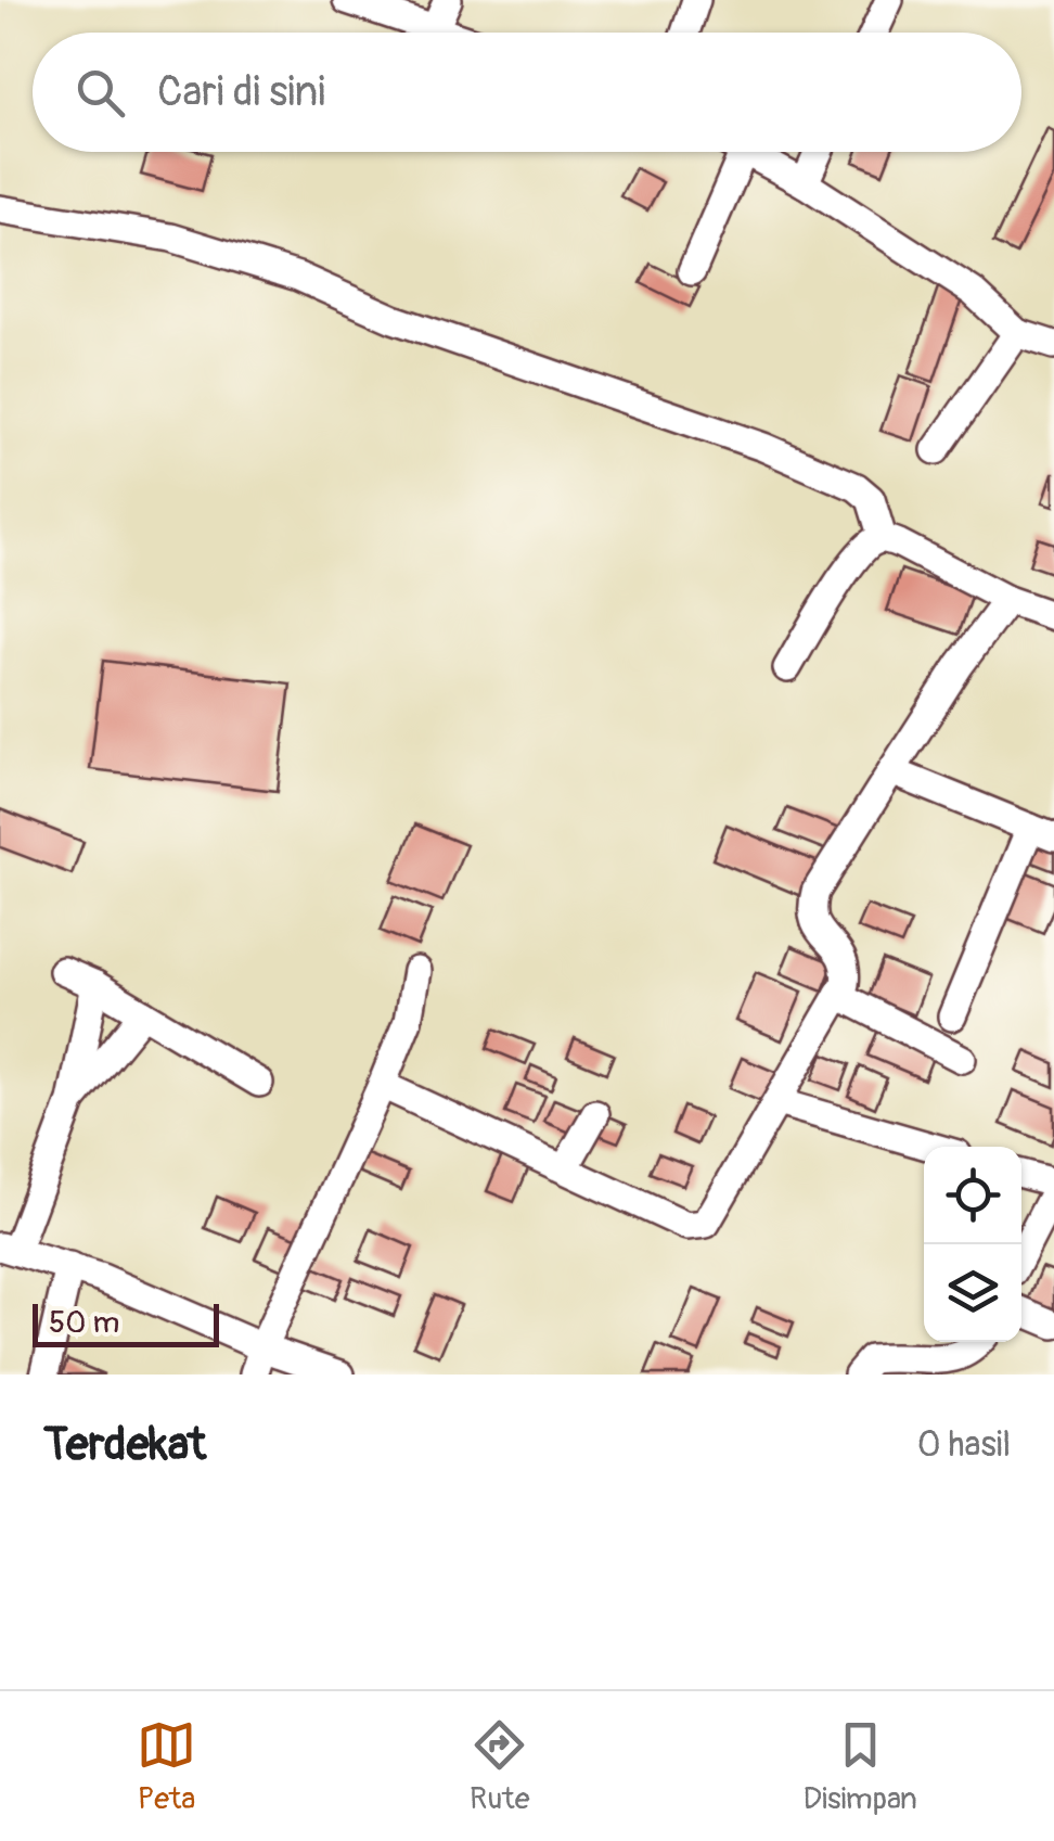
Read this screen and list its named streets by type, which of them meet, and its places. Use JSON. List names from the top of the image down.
{
  "scale_bar": "50 m",
  "page": {
    "search": "Cari di sini",
    "scale": "50 m",
    "heading": ["Terdekat", "0 hasil"],
    "nav": ["Peta", "Rute", "Disimpan"]
  }
}
